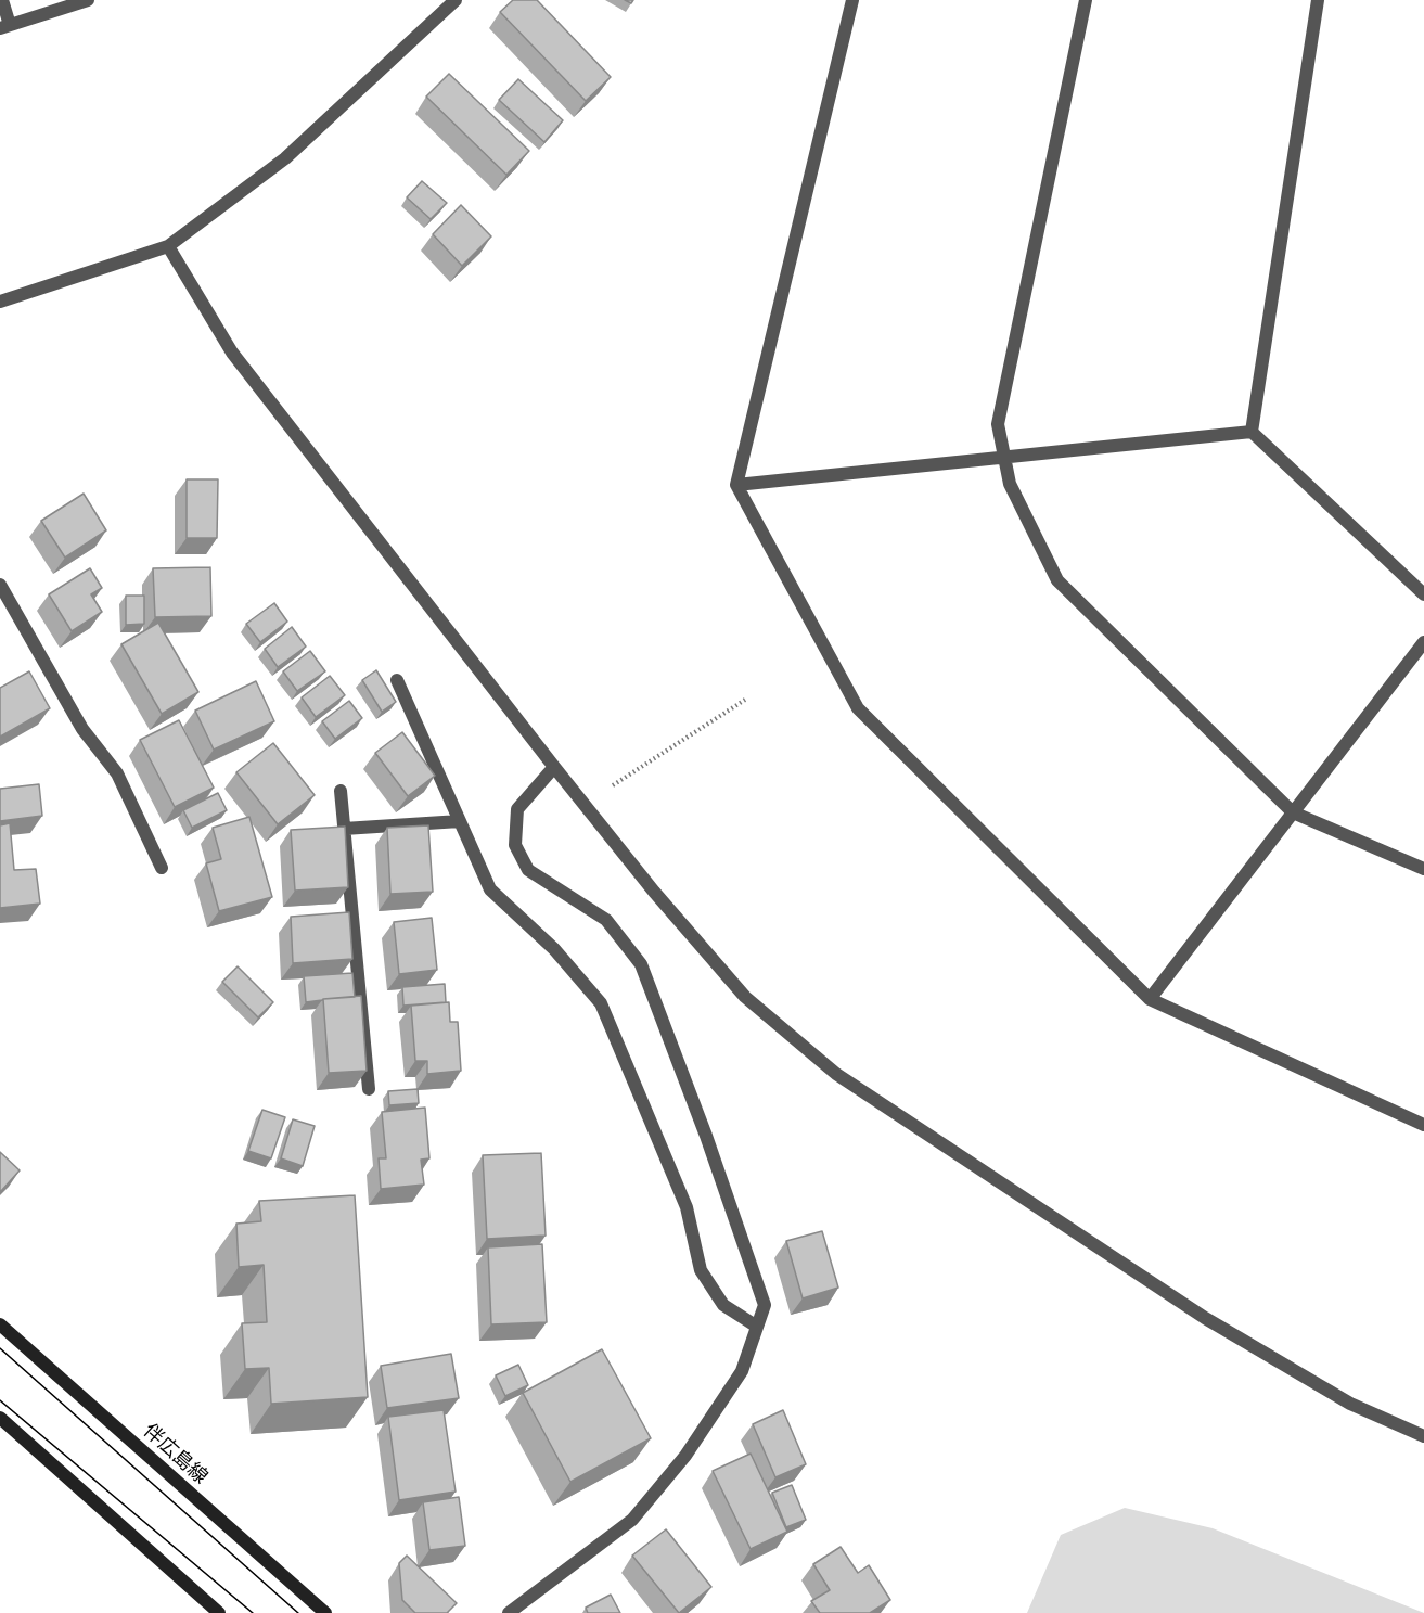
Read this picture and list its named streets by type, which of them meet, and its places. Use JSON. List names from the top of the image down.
{
  "streets": {
    "main road": ["伴広島線"]
  }
}
